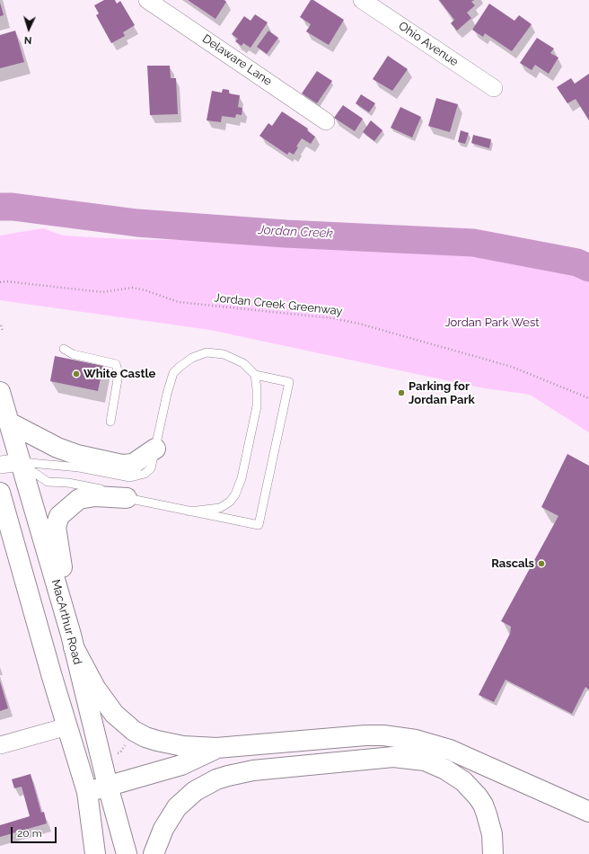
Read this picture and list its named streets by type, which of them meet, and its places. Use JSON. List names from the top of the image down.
{
  "streets": {
    "main road": ["MacArthur Road"],
    "street": ["Ohio Avenue", "Delaware Lane"],
    "path": ["Jordan Creek Greenway"]
  },
  "water": ["Jordan Creek"],
  "parks": ["Jordan Park West"],
  "places": ["White Castle", "Parking for Jordan Park", "Rascals"],
  "scale_bar": "20 m",
  "north": "bottom"
}
